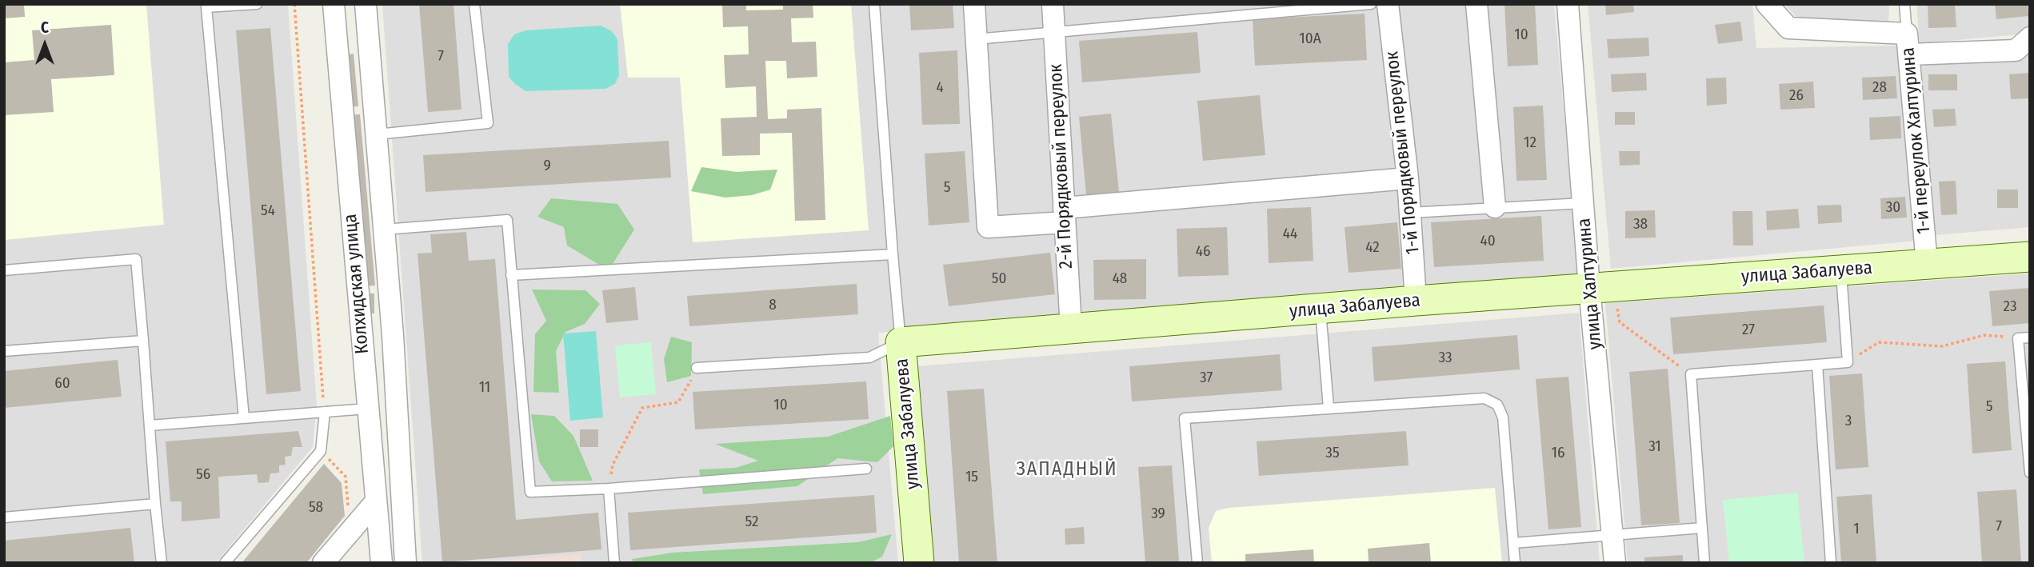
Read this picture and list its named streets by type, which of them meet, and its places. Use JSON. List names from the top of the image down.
{
  "streets": {
    "street": [
      "1-й переулок Халтурина",
      "1-й Порядковый переулок",
      "2-й Порядковый переулок",
      "улица Забалуева",
      "Колхидская улица",
      "улица Халтурина"
    ]
  },
  "crossings": [
    ["1-й переулок Халтурина", "улица Забалуева"],
    ["1-й Порядковый переулок", "улица Забалуева"],
    ["2-й Порядковый переулок", "улица Забалуева"],
    ["улица Забалуева", "улица Халтурина"]
  ],
  "districts": ["ЗАПАДНЫЙ"],
  "house_numbers": [
    "10",
    "10А",
    "7",
    "4",
    "28",
    "26",
    "12",
    "9",
    "5",
    "30",
    "54",
    "38",
    "44",
    "40",
    "42",
    "46",
    "50",
    "48",
    "8",
    "23",
    "27",
    "33",
    "37",
    "60",
    "11",
    "10",
    "5",
    "3",
    "31",
    "35",
    "16",
    "56",
    "15",
    "58",
    "39",
    "52",
    "7",
    "1"
  ],
  "north": "top"
}
